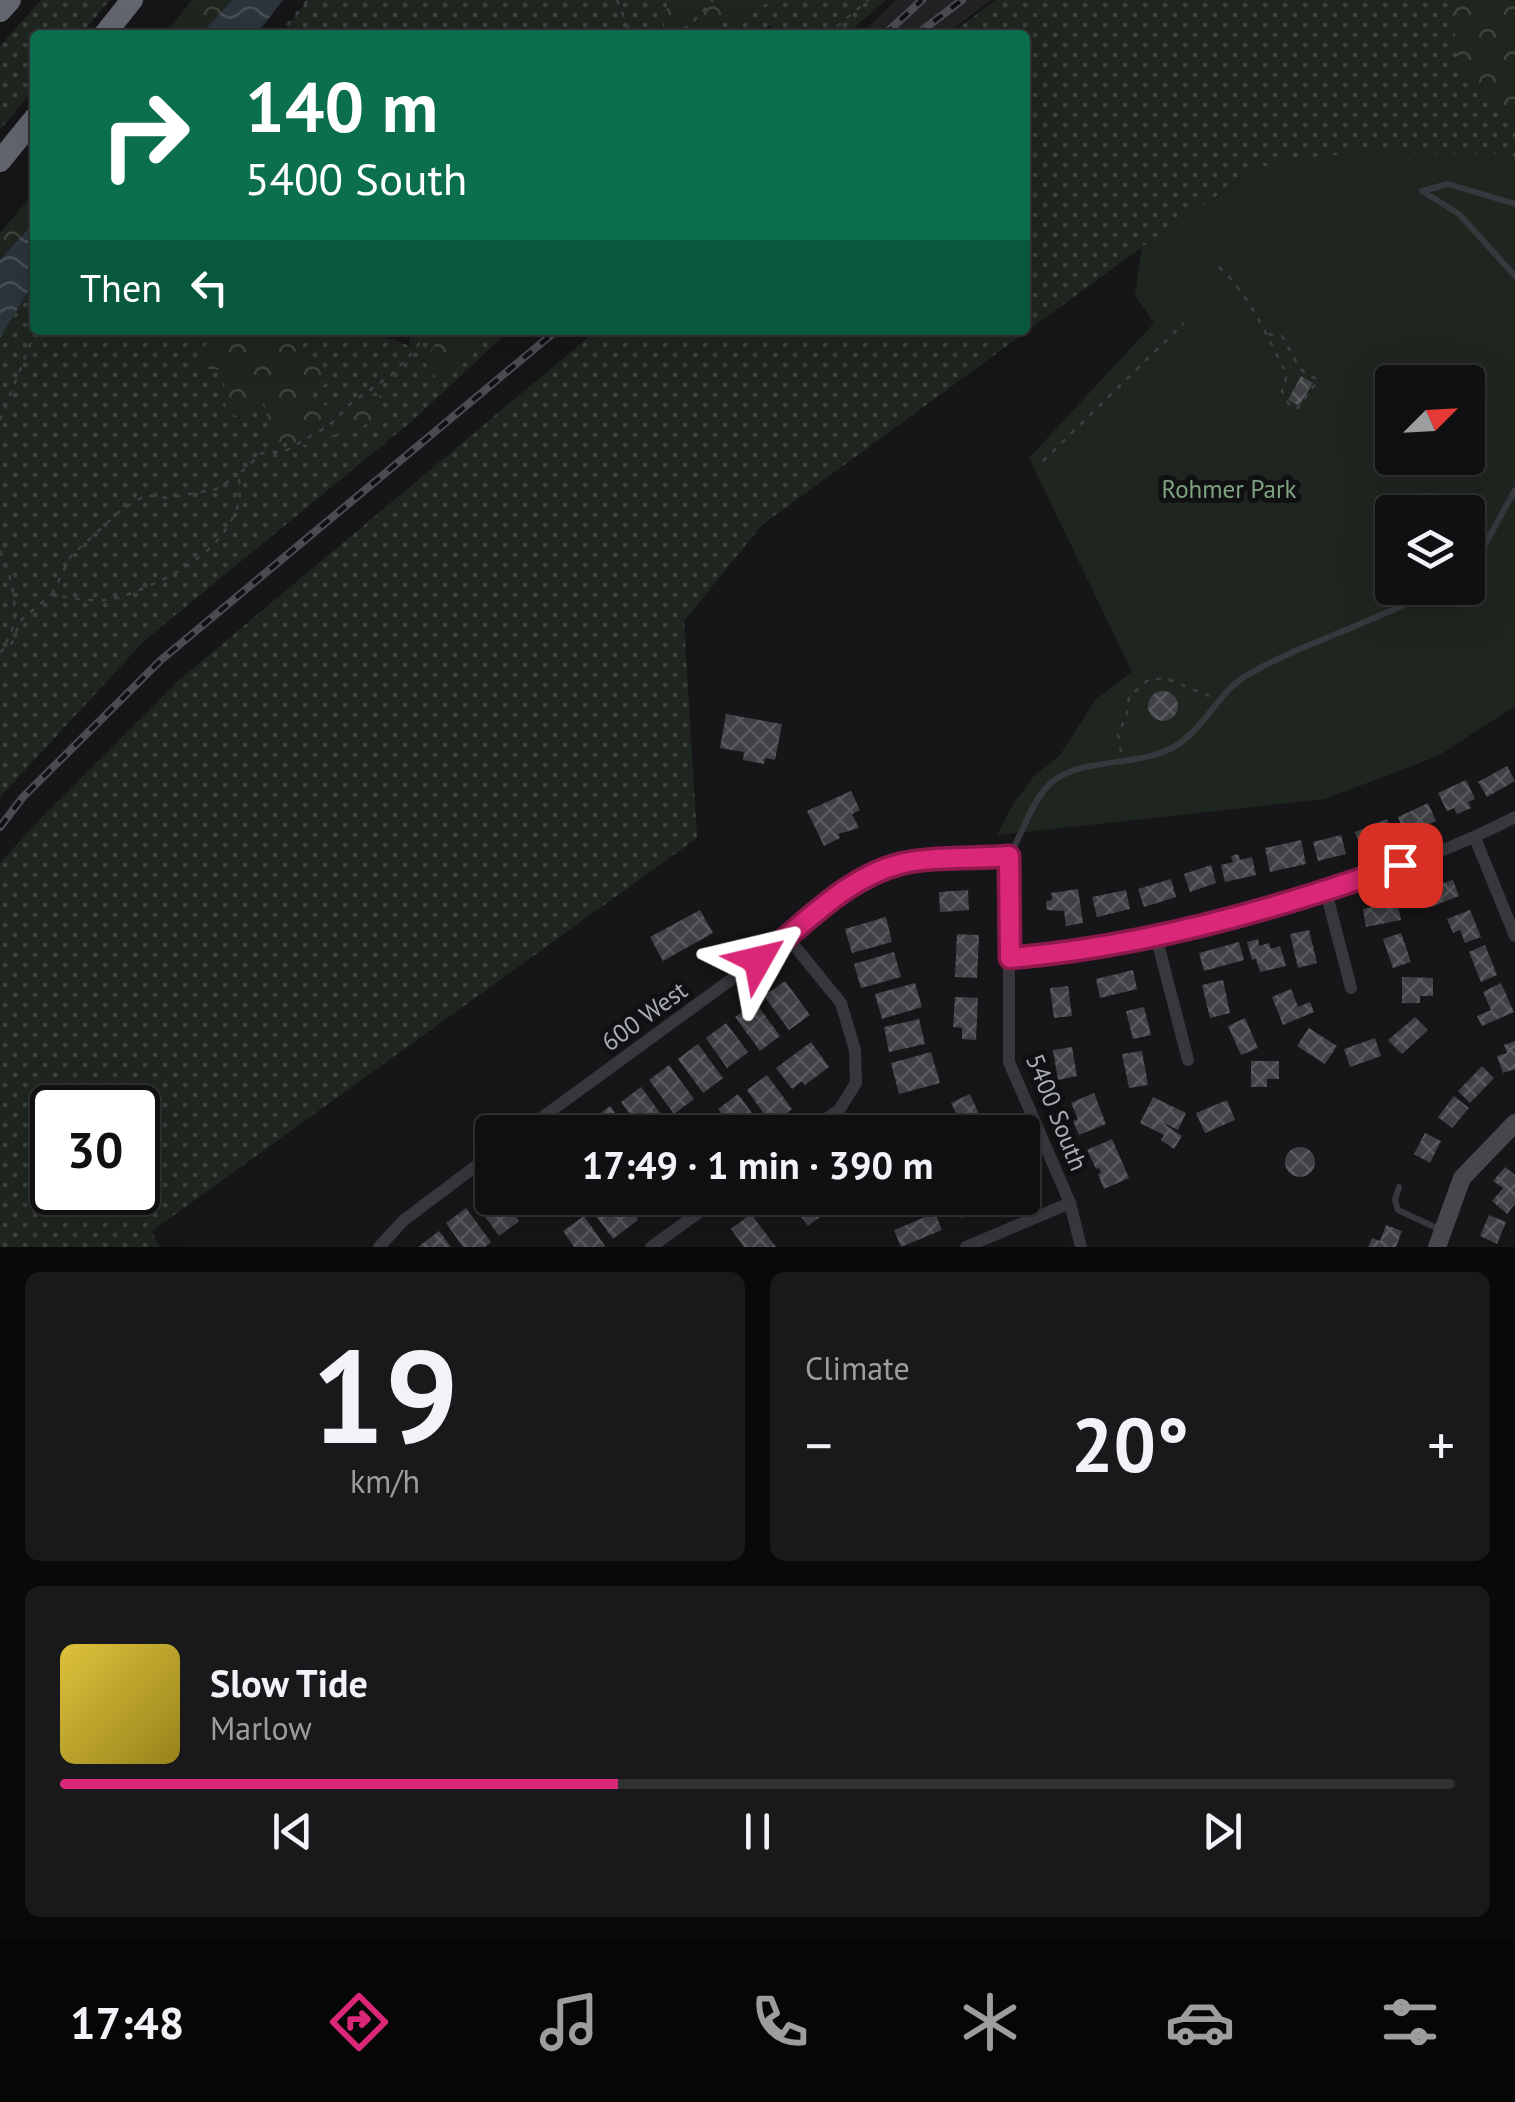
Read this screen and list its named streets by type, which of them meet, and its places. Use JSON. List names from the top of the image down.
{
  "streets": {
    "street": ["600 West", "5400 South"]
  },
  "crossings": [
    ["600 West", "5400 South"]
  ],
  "parks": ["Rohmer Park"],
  "north": "top right",
  "page": {
    "turn": ["140 m", "5400 South"],
    "then": "Then",
    "limit": "30",
    "trip": "17:49 · 1 min · 390 m",
    "tile": [
      ["19", "km/h"],
      "Climate"
    ],
    "heat": ["−", "20°", "+"],
    "song": ["Slow Tide", "Marlow"],
    "tabs": "17:48"
  }
}
